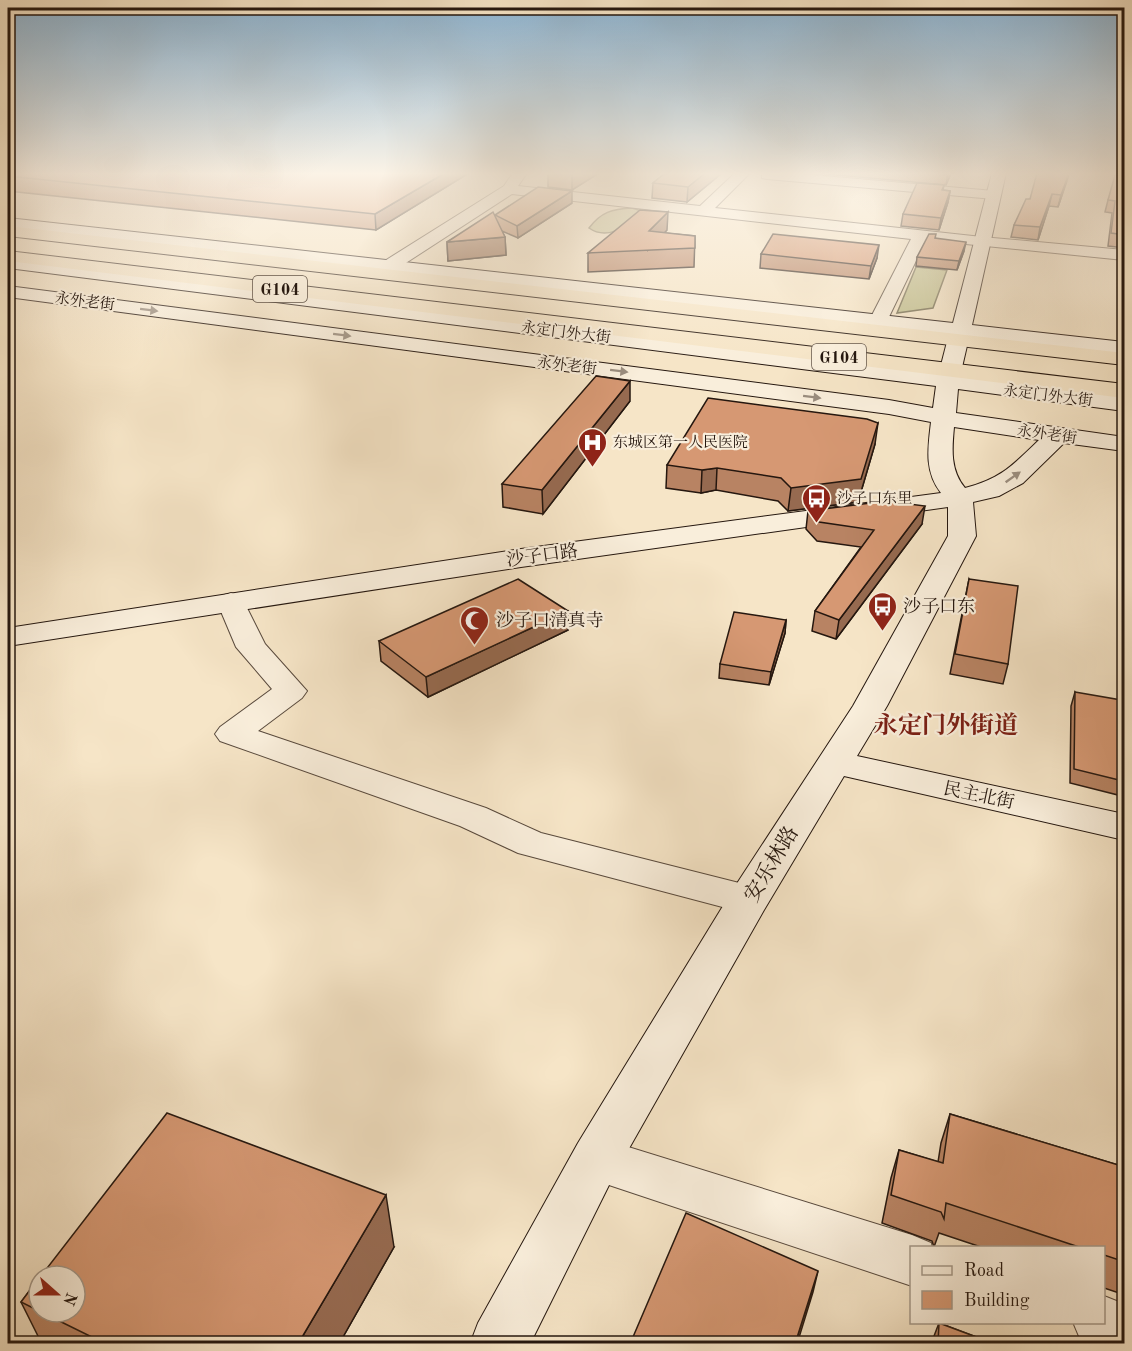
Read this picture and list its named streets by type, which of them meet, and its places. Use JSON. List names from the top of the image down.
{
  "streets": {
    "highway": ["G104", "永定门外大街"],
    "street": [
      "永外老街",
      "沙子口路",
      "民主北街",
      "安乐林路"
    ]
  },
  "crossings": [
    ["永外老街", "沙子口路"],
    ["永外老街", "安乐林路"],
    ["永定门外大街", "安乐林路"],
    ["沙子口路", "安乐林路"],
    ["民主北街", "安乐林路"]
  ],
  "one_way": ["永外老街"],
  "districts": ["永定门外街道"],
  "places": {
    "hospital": ["东城区第一人民医院"],
    "bus stop": ["沙子口东里", "沙子口东"],
    "mosque": ["沙子口清真寺"]
  },
  "legend": ["Road", "Building"],
  "north": "right"
}
